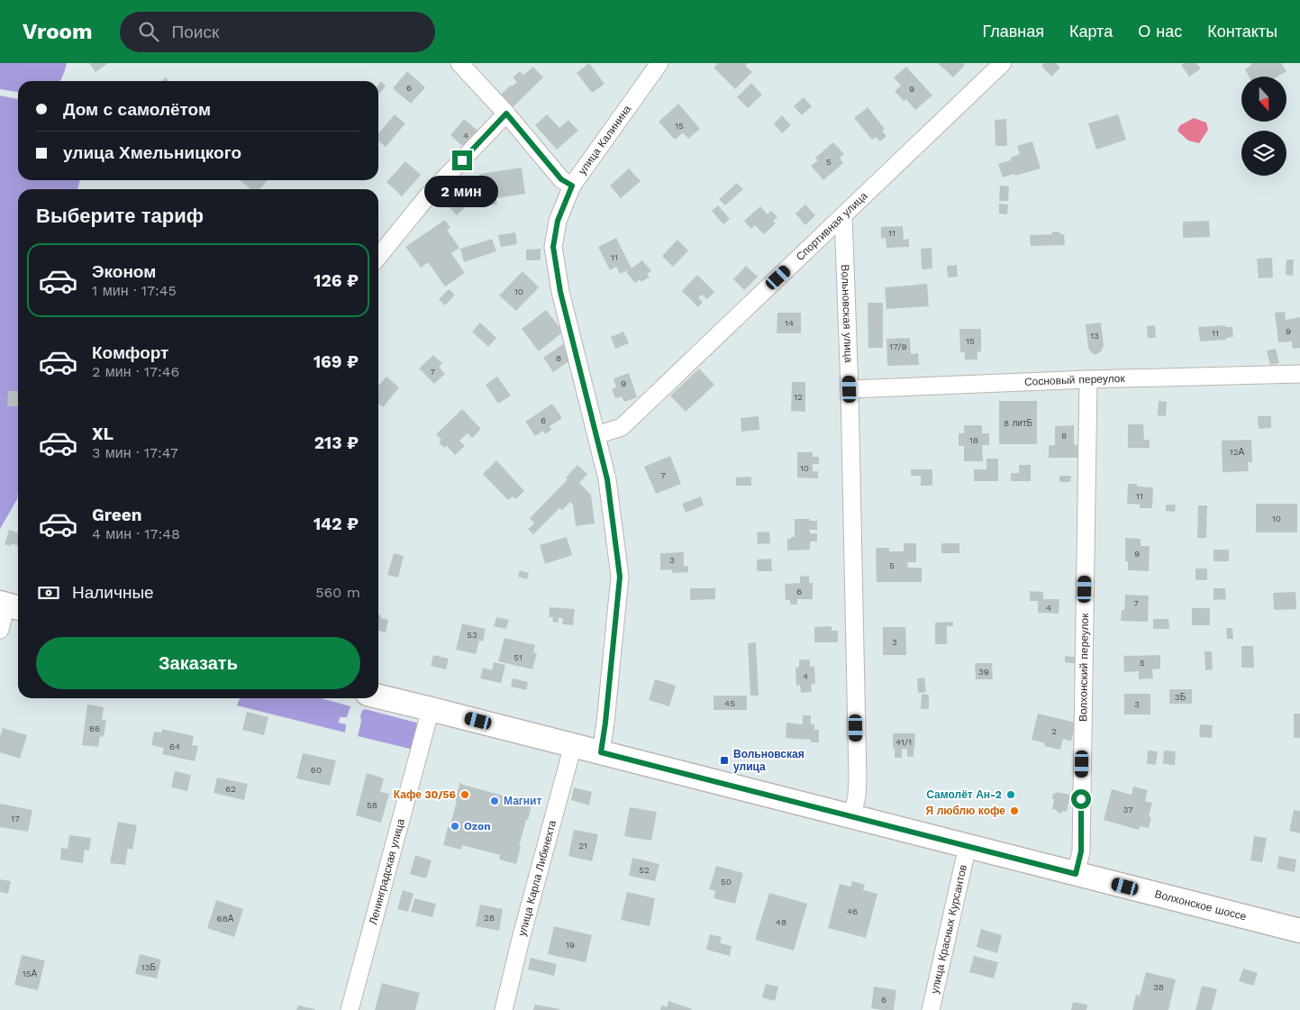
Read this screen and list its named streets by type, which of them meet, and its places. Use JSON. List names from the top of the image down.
{
  "streets": {
    "main road": ["Волхонское шоссе"],
    "street": [
      "улица Калинина",
      "Спортивная улица",
      "Вольновская улица",
      "Сосновый переулок",
      "Волхонский переулок",
      "Ленинградская улица",
      "улица Карла Либкнехта",
      "улица Красных Курсантов"
    ]
  },
  "crossings": [
    ["улица Калинина", "Спортивная улица"],
    ["улица Калинина", "Волхонское шоссе"],
    ["Спортивная улица", "Вольновская улица"],
    ["Вольновская улица", "Сосновый переулок"],
    ["Вольновская улица", "Волхонское шоссе"],
    ["Сосновый переулок", "Волхонский переулок"],
    ["Волхонский переулок", "Волхонское шоссе"],
    ["Ленинградская улица", "Волхонское шоссе"],
    ["улица Карла Либкнехта", "Волхонское шоссе"],
    ["Волхонское шоссе", "улица Красных Курсантов"]
  ],
  "places": {
    "transit": ["Вольновская улица"],
    "other": [
      "Кафе 30/56",
      "Самолёт Ан-2",
      "Магнит",
      "Я люблю кофе",
      "Ozon"
    ]
  },
  "house_numbers": [
    "6",
    "9",
    "15",
    "4",
    "5",
    "11",
    "11",
    "10",
    "14",
    "9",
    "11",
    "13",
    "15",
    "17/9",
    "8",
    "7",
    "9",
    "12",
    "6",
    "8 литБ",
    "8",
    "18",
    "12А",
    "10",
    "7",
    "11",
    "10",
    "9",
    "3",
    "5",
    "6",
    "7",
    "4",
    "53",
    "3",
    "51",
    "5",
    "39",
    "4",
    "3Б",
    "45",
    "3",
    "66",
    "2",
    "41/1",
    "64",
    "60",
    "62",
    "58",
    "37",
    "17",
    "21",
    "52",
    "50",
    "46",
    "28",
    "68А",
    "48",
    "19",
    "13Б",
    "15А",
    "38",
    "6"
  ],
  "north": "bottom",
  "page": {
    "header": "Vroom",
    "search": "Поиск",
    "nav": [
      "Главная",
      "Карта",
      "О нас",
      "Контакты"
    ],
    "banner": ["Дом с самолётом", "улица Хмельницкого"],
    "bubble": "2 мин",
    "heading": "Выберите тариф",
    "list": [
      {
        "name": "Эконом",
        "note": "1 мин · 17:45",
        "value": "126 ₽"
      },
      {
        "name": "Комфорт",
        "note": "2 мин · 17:46",
        "value": "169 ₽"
      },
      {
        "name": "XL",
        "note": "3 мин · 17:47",
        "value": "213 ₽"
      },
      {
        "name": "Green",
        "note": "4 мин · 17:48",
        "value": "142 ₽"
      }
    ],
    "pay": ["Наличные", "560 m"],
    "buttons": "Заказать"
  }
}
